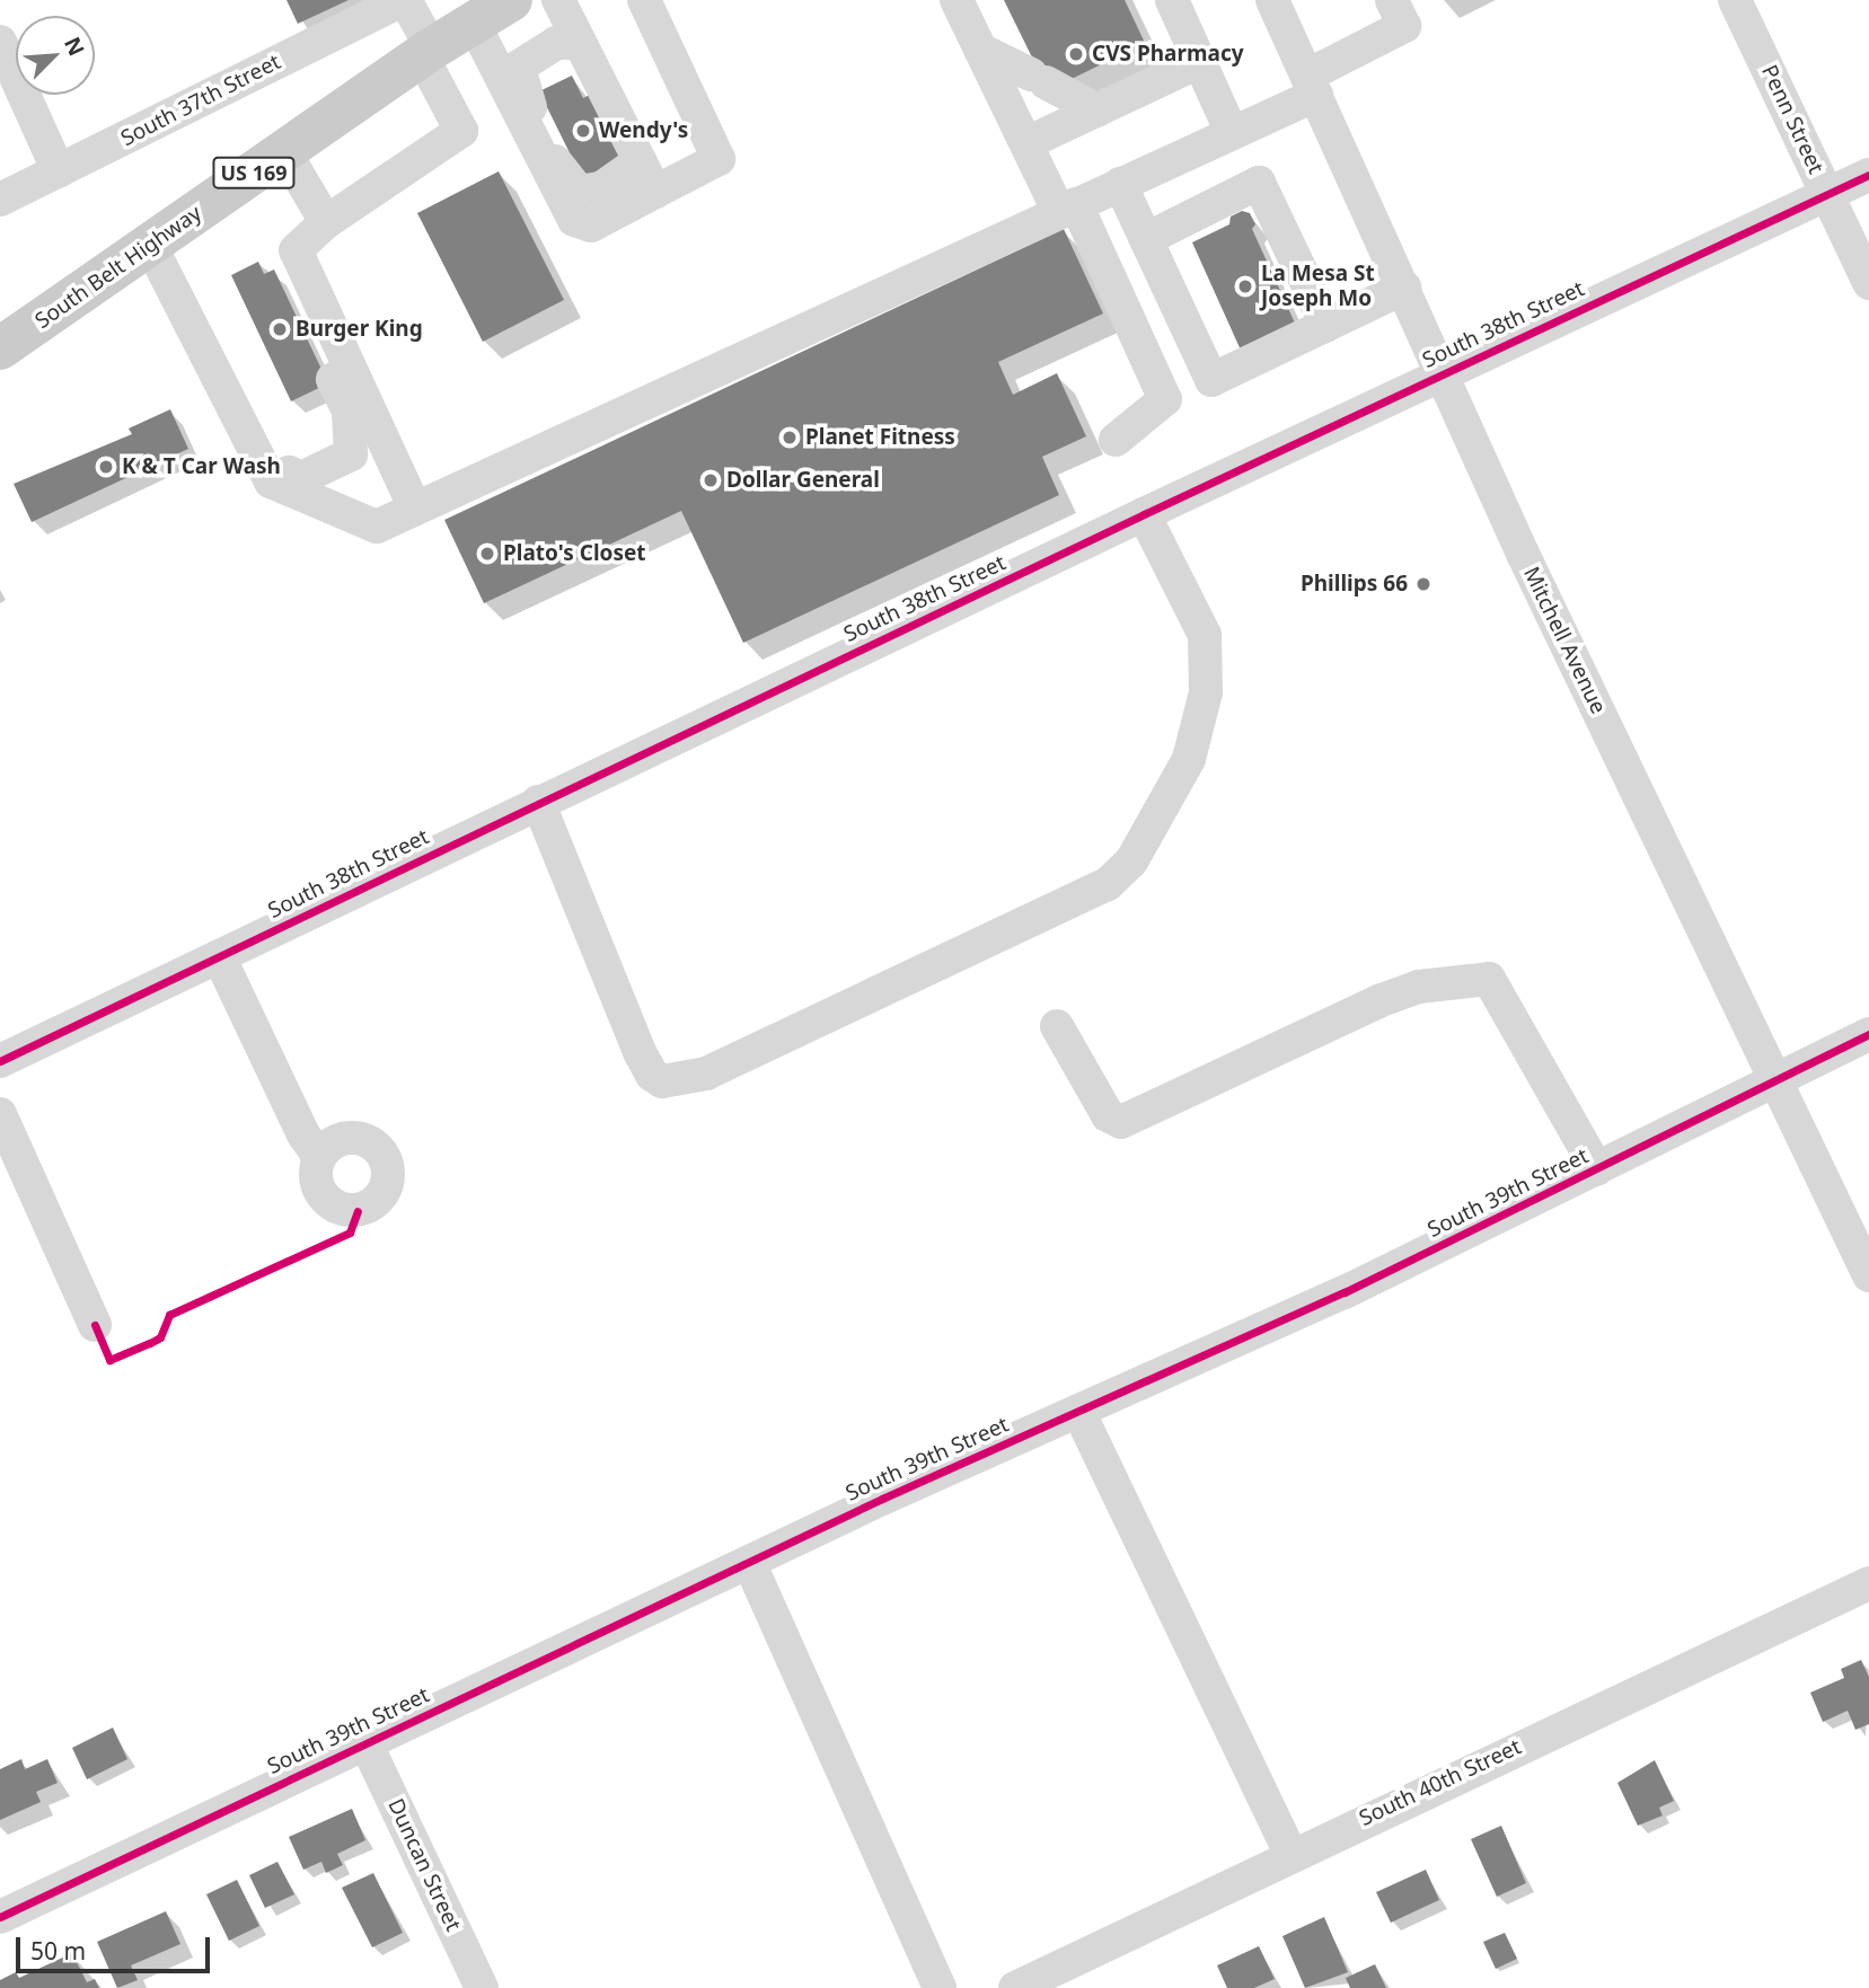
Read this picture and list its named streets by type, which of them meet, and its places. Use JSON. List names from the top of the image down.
{
  "streets": {
    "main road": ["US 169", "South Belt Highway"],
    "street": [
      "South 37th Street",
      "Penn Street",
      "South 38th Street",
      "Mitchell Avenue",
      "South 39th Street",
      "South 40th Street",
      "Duncan Street"
    ]
  },
  "crossings": [
    ["Penn Street", "South 38th Street"],
    ["South 38th Street", "Mitchell Avenue"],
    ["Mitchell Avenue", "South 39th Street"],
    ["South 39th Street", "Duncan Street"]
  ],
  "places": [
    "CVS Pharmacy",
    "Wendy's",
    "La Mesa St Joseph Mo",
    "Burger King",
    "Planet Fitness",
    "K & T Car Wash",
    "Dollar General",
    "Plato's Closet",
    "Phillips 66"
  ],
  "scale_bar": "50 m",
  "north": "top right"
}
